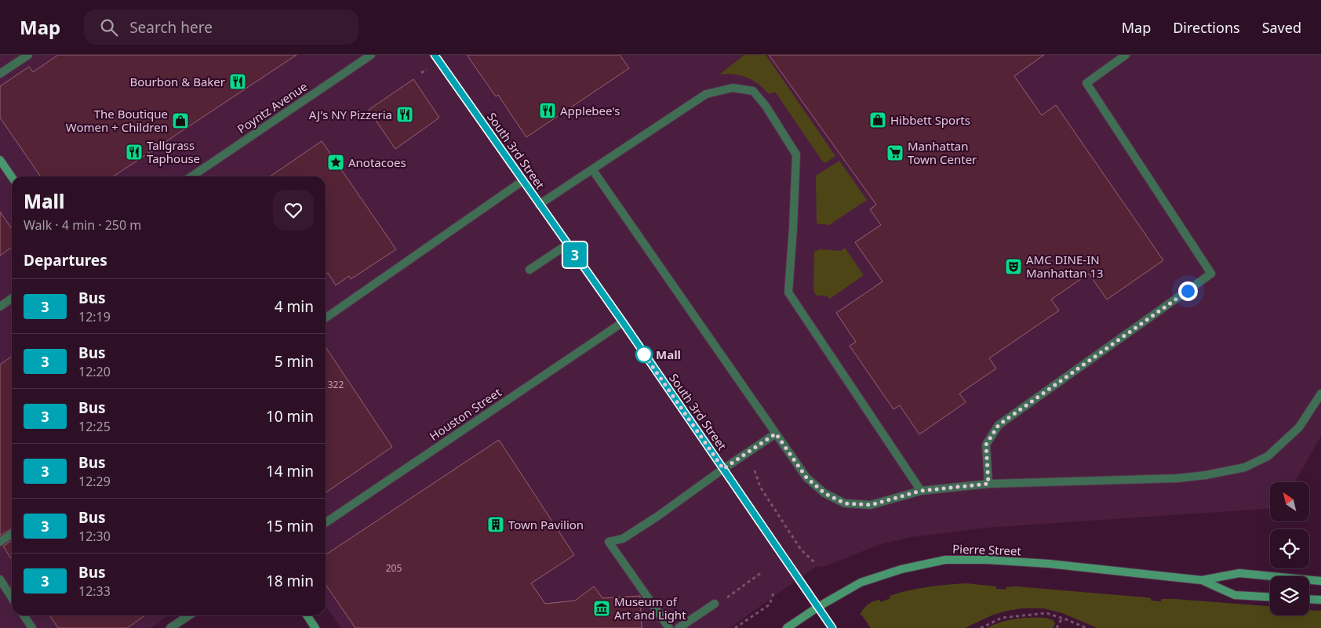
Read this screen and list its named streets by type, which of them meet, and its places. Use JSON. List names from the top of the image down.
{
  "streets": {
    "main road": ["Pierre Street"],
    "street": ["Poyntz Avenue", "South 3rd Street", "Houston Street"]
  },
  "crossings": [
    ["South 3rd Street", "Houston Street"],
    ["South 3rd Street", "Pierre Street"]
  ],
  "places": {
    "restaurant": [
      "Bourbon & Baker",
      "Applebee's",
      "AJ's NY Pizzeria",
      "Tallgrass Taphouse"
    ],
    "shop": ["Hibbett Sports", "The Boutique Women + Children"],
    "supermarket": ["Manhattan Town Center"],
    "place": ["Anotacoes"],
    "theatre": ["AMC DINE-IN Manhattan 13"],
    "other": ["Mall"],
    "building": ["Town Pavilion"],
    "museum": ["Museum of Art and Light"]
  },
  "lines": ["bus line 3"],
  "house_numbers": ["322", "205"],
  "north": "top left",
  "page": {
    "header": "Map",
    "search": "Search here",
    "nav": ["Map", "Directions", "Saved"],
    "on_map": "3",
    "heading": [
      ["Mall", "Walk · 4 min · 250 m"],
      "Departures"
    ],
    "list": [
      {
        "mark": "3",
        "name": "Bus",
        "note": "12:19",
        "value": "4 min"
      },
      {
        "mark": "3",
        "name": "Bus",
        "note": "12:20",
        "value": "5 min"
      },
      {
        "mark": "3",
        "name": "Bus",
        "note": "12:25",
        "value": "10 min"
      },
      {
        "mark": "3",
        "name": "Bus",
        "note": "12:29",
        "value": "14 min"
      },
      {
        "mark": "3",
        "name": "Bus",
        "note": "12:30",
        "value": "15 min"
      },
      {
        "mark": "3",
        "name": "Bus",
        "note": "12:33",
        "value": "18 min"
      }
    ]
  }
}
